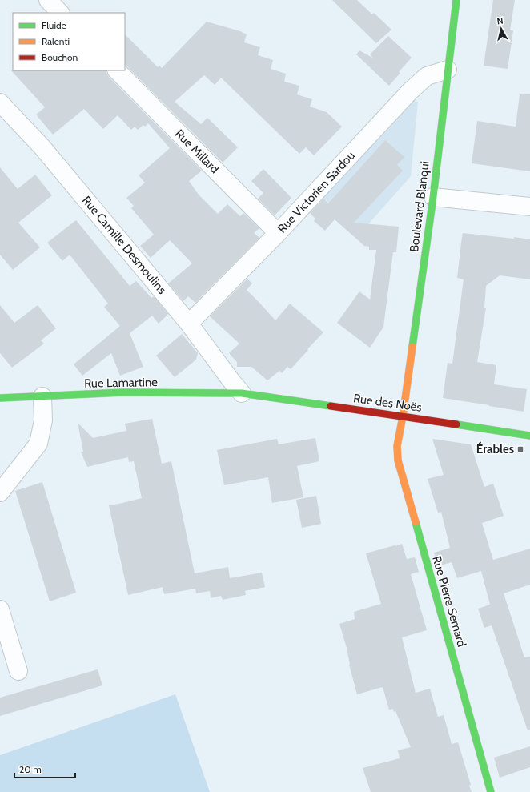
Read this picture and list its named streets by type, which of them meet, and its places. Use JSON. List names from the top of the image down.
{
  "streets": {
    "street": [
      "Rue Millard",
      "Rue Victorien Sardou",
      "Boulevard Blanqui",
      "Rue Camille Desmoulins",
      "Rue Lamartine",
      "Rue des Noës",
      "Rue Pierre Semard"
    ]
  },
  "crossings": [
    ["Rue Millard", "Rue Victorien Sardou"],
    ["Rue Victorien Sardou", "Boulevard Blanqui"],
    ["Rue Victorien Sardou", "Rue Camille Desmoulins"],
    ["Boulevard Blanqui", "Rue des Noës"],
    ["Boulevard Blanqui", "Rue Pierre Semard"],
    ["Rue Camille Desmoulins", "Rue Lamartine"],
    ["Rue Camille Desmoulins", "Rue des Noës"],
    ["Rue Lamartine", "Rue des Noës"],
    ["Rue des Noës", "Rue Pierre Semard"]
  ],
  "places": {
    "transit": ["Érables"]
  },
  "legend": ["Fluide", "Ralenti", "Bouchon"],
  "scale_bar": "20 m",
  "north": "top"
}
